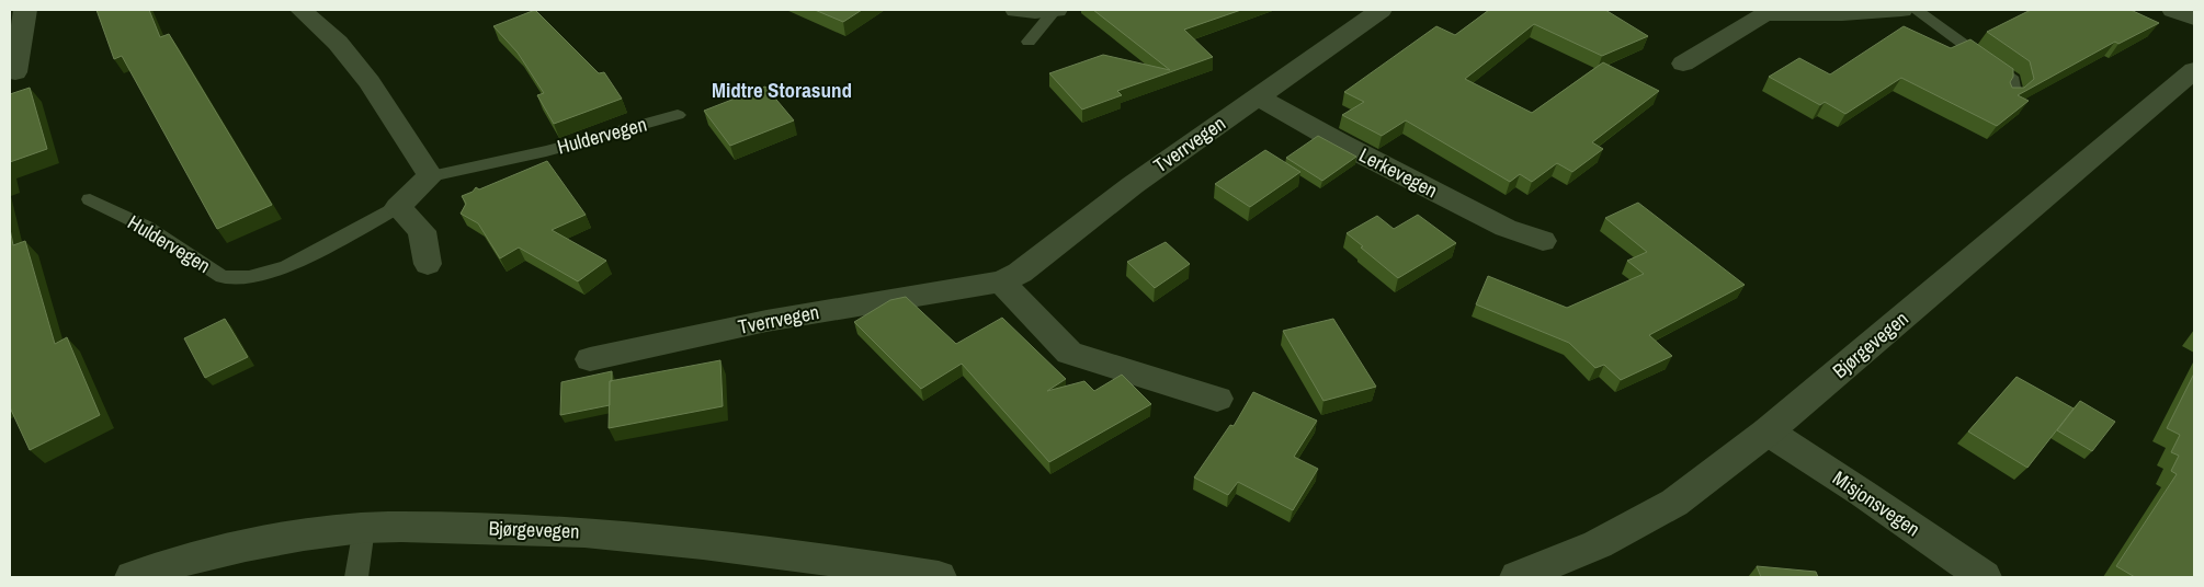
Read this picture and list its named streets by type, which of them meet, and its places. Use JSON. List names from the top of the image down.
{
  "streets": {
    "street": [
      "Huldervegen",
      "Tverrvegen",
      "Lerkevegen",
      "Bjørgevegen",
      "Misjonsvegen"
    ]
  },
  "crossings": [
    ["Tverrvegen", "Lerkevegen"],
    ["Bjørgevegen", "Misjonsvegen"]
  ],
  "districts": ["Midtre Storasund"]
}
